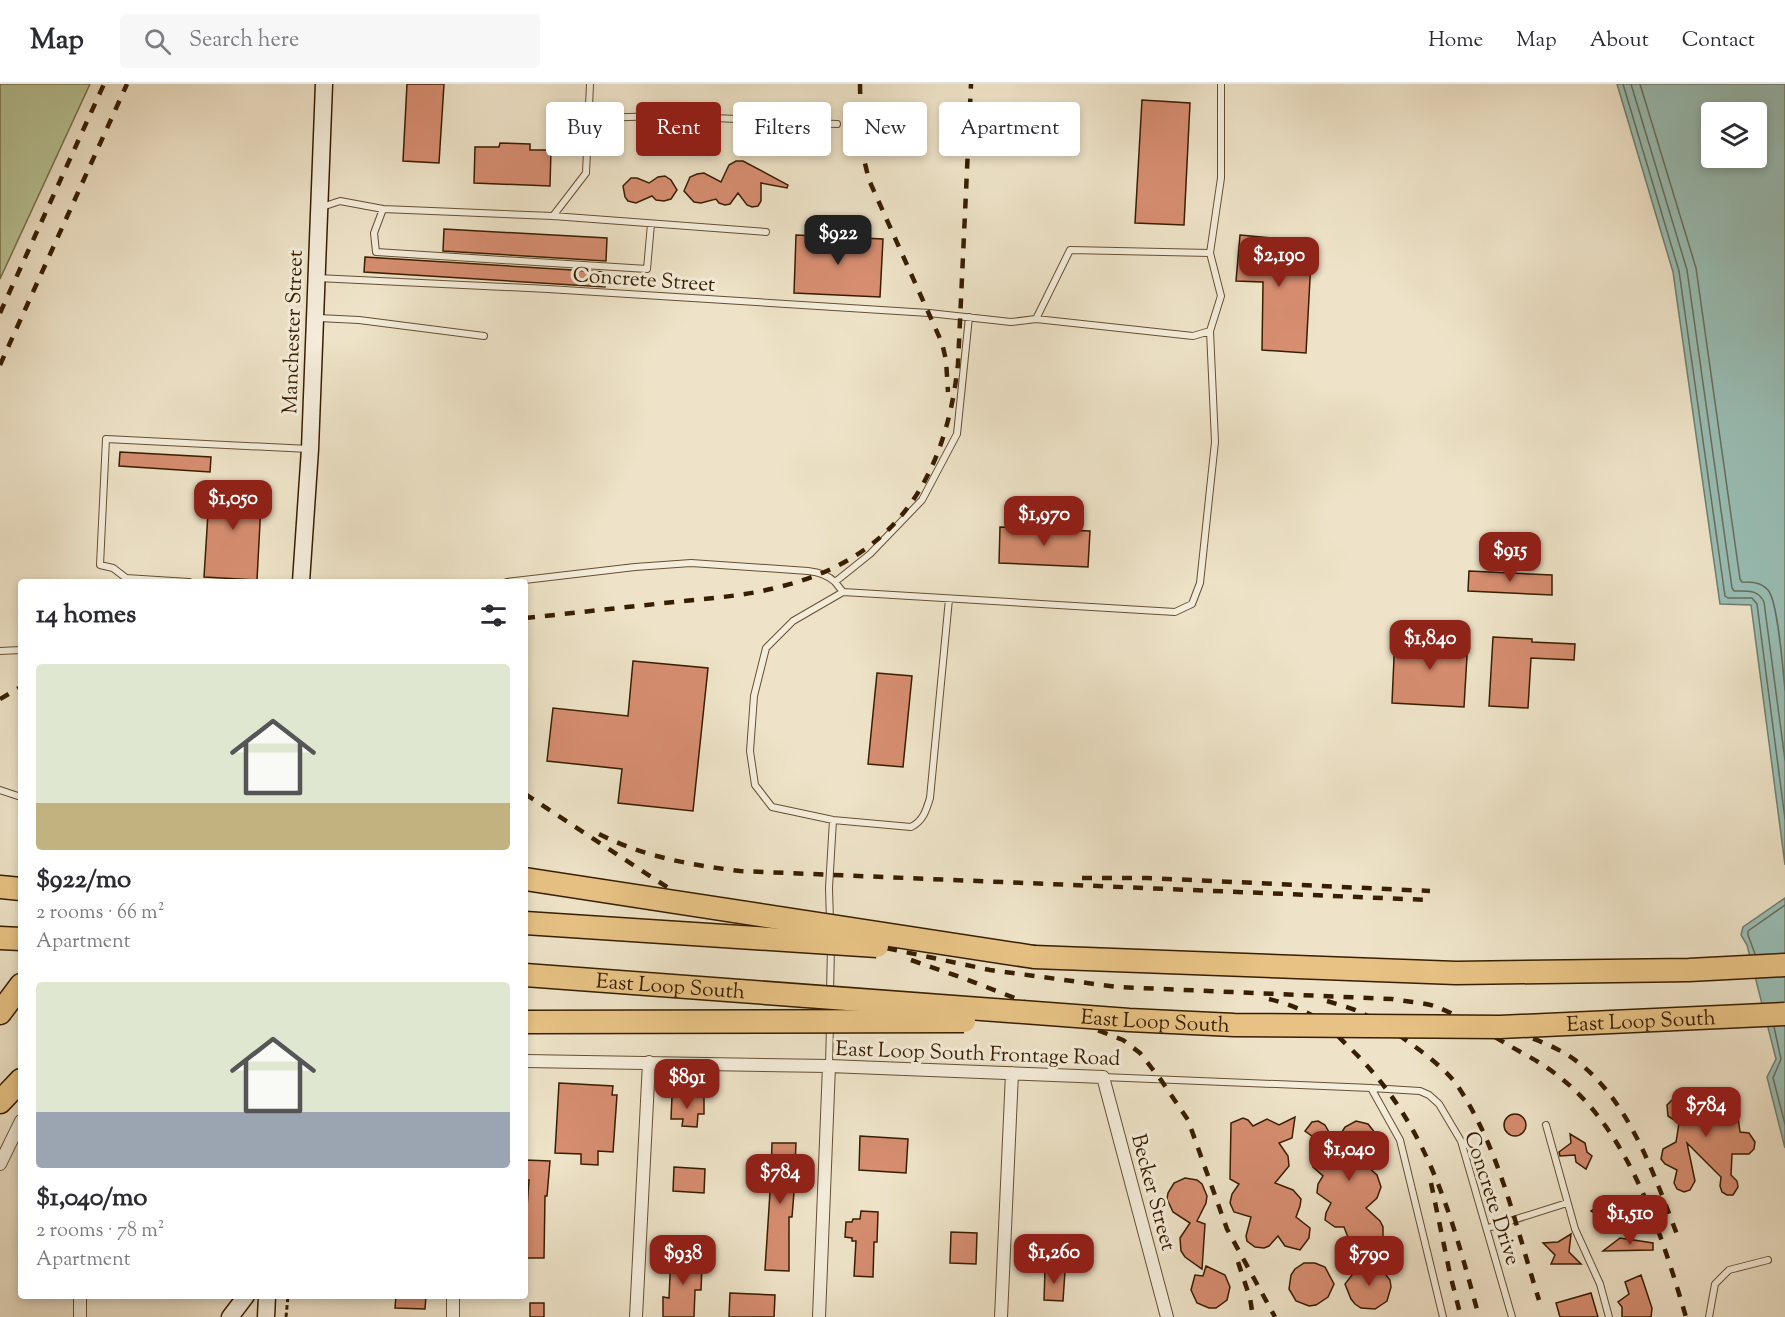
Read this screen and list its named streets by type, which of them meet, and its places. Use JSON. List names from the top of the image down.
{
  "streets": {
    "highway": ["East Loop South"],
    "street": ["Manchester Street", "East Loop South Frontage Road", "Becker Street"],
    "lane": ["Concrete Street", "Concrete Drive"]
  },
  "crossings": [
    ["Concrete Street", "Manchester Street"],
    ["East Loop South Frontage Road", "Becker Street"],
    ["East Loop South Frontage Road", "Concrete Drive"]
  ],
  "page": {
    "header": "Map",
    "search": "Search here",
    "nav": [
      "Home",
      "Map",
      "About",
      "Contact"
    ],
    "chip": [
      "Buy",
      "Rent",
      "Filters",
      "New",
      "Apartment"
    ],
    "price": [
      "$922",
      "$2,190",
      "$1,050",
      "$1,970",
      "$915",
      "$1,840",
      "$891",
      "$784",
      "$1,040",
      "$784",
      "$1,510",
      "$1,260",
      "$938",
      "$790"
    ],
    "heading": "14 homes",
    "list": [
      {
        "name": "$922/mo",
        "note": "2 rooms · 66 m² · Apartment"
      },
      {
        "name": "$1,040/mo",
        "note": "2 rooms · 78 m² · Apartment"
      }
    ]
  }
}
